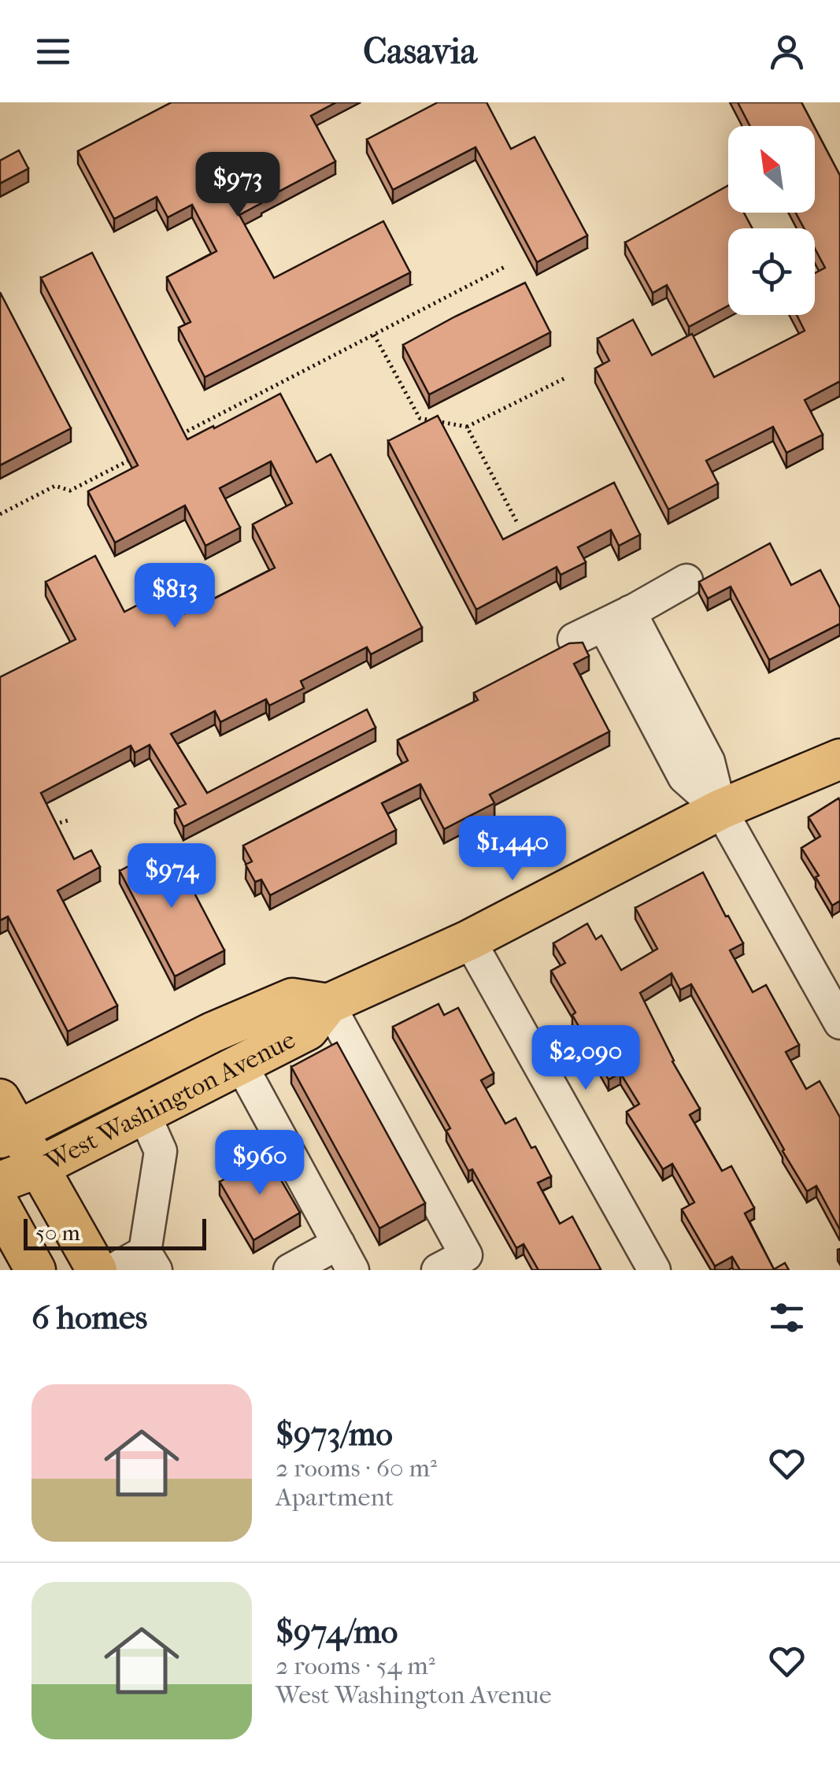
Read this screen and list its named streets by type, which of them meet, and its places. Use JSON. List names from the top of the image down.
{
  "streets": {
    "main road": ["West Washington Avenue"]
  },
  "scale_bar": "50 m",
  "north": "top left",
  "page": {
    "header": "Casavia",
    "price": [
      "$973",
      "$813",
      "$1,440",
      "$974",
      "$2,090",
      "$960"
    ],
    "scale": "50 m",
    "heading": "6 homes",
    "list": [
      {
        "name": "$973/mo",
        "note": "2 rooms · 60 m² · Apartment"
      },
      {
        "name": "$974/mo",
        "note": "2 rooms · 54 m² · West Washington Avenue"
      }
    ]
  }
}
